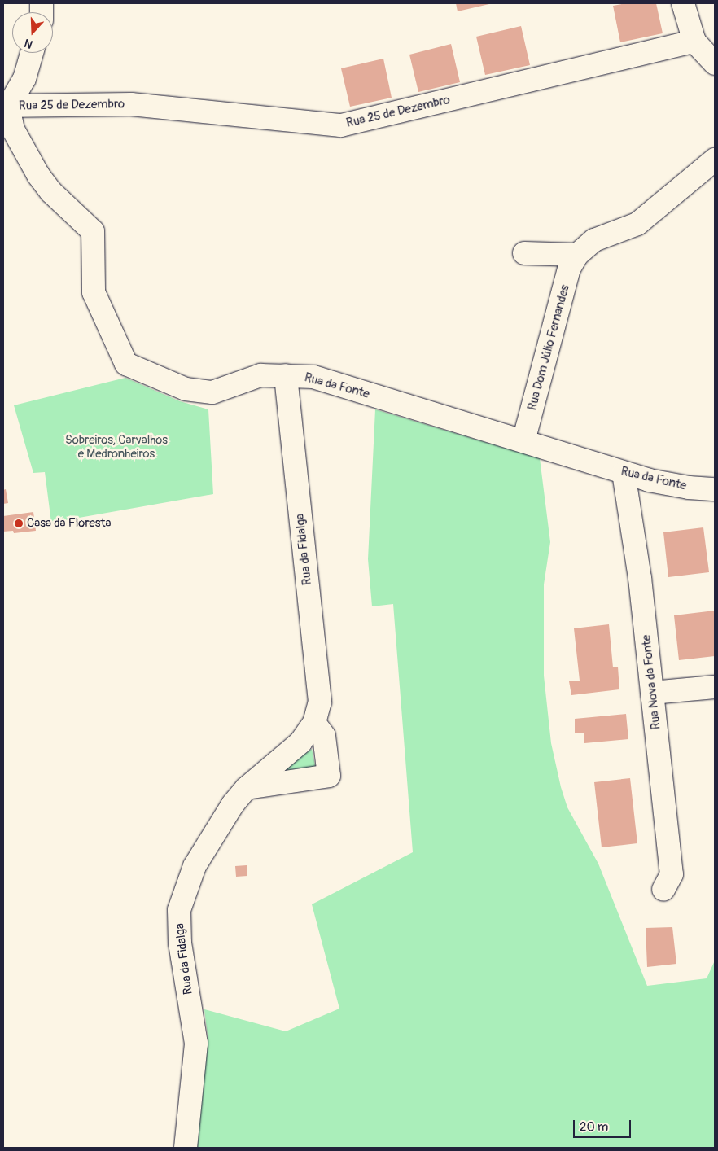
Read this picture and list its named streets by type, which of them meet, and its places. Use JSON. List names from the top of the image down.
{
  "streets": {
    "street": [
      "Rua 25 de Dezembro",
      "Rua Dom Júlio Fernandes",
      "Rua da Fonte",
      "Rua da Fidalga",
      "Rua Nova da Fonte"
    ]
  },
  "crossings": [
    ["Rua 25 de Dezembro", "Rua da Fonte"],
    ["Rua Dom Júlio Fernandes", "Rua da Fonte"],
    ["Rua da Fonte", "Rua da Fidalga"],
    ["Rua da Fonte", "Rua Nova da Fonte"]
  ],
  "parks": ["Sobreiros, Carvalhos e Medronheiros"],
  "places": ["Casa da Floresta"],
  "scale_bar": "20 m",
  "north": "bottom"
}
